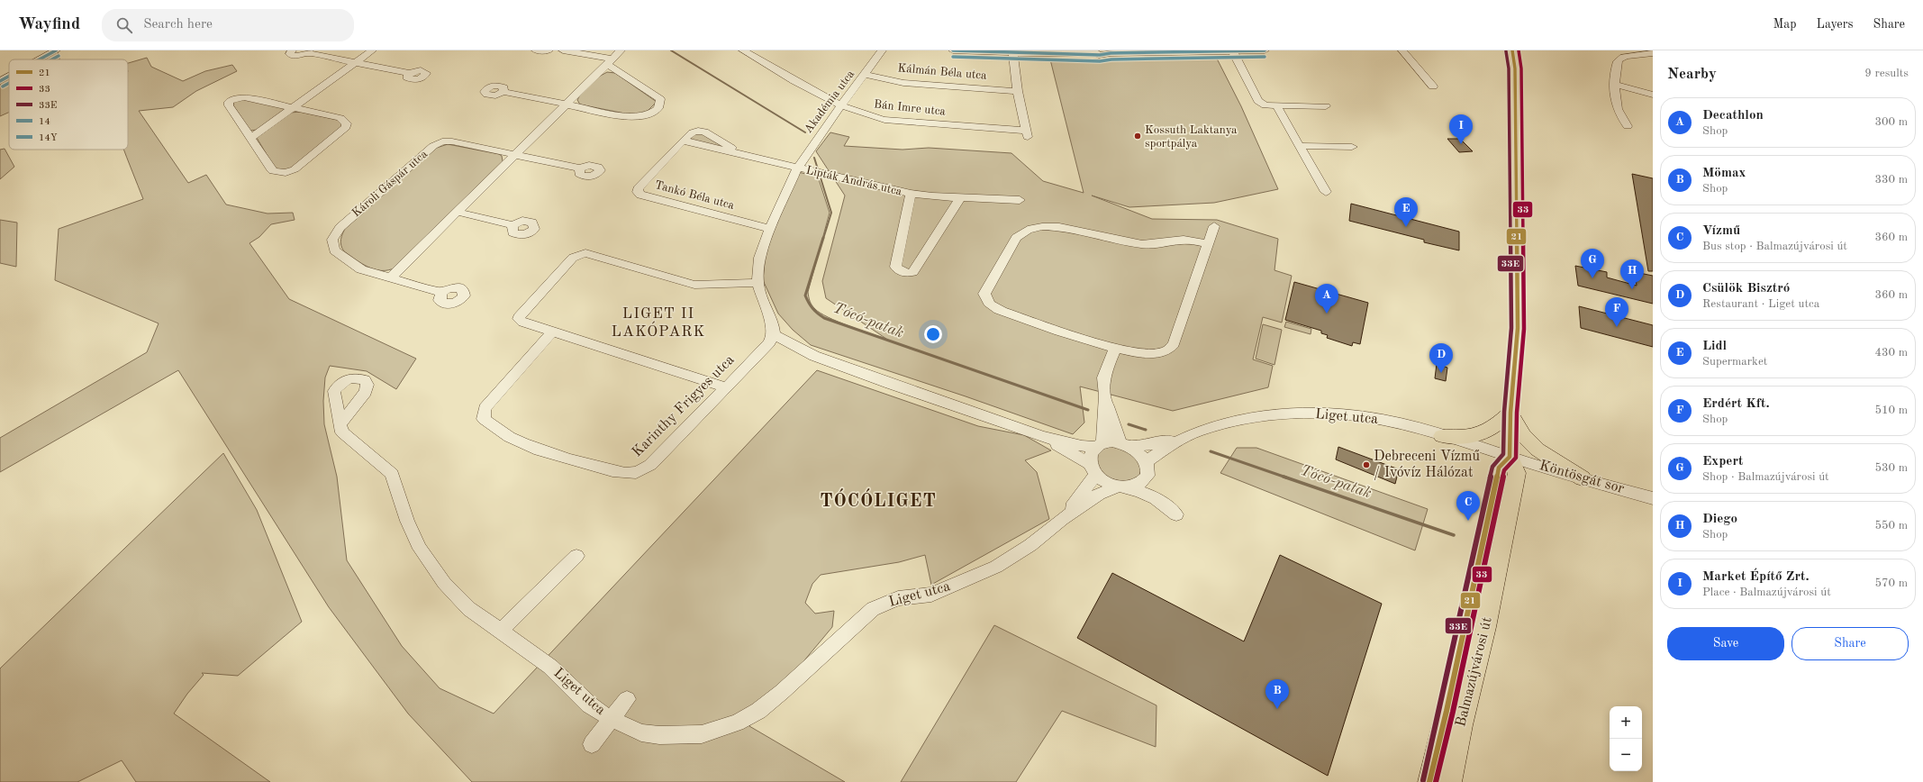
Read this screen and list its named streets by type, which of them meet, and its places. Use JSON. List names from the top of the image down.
{
  "streets": {
    "main road": ["Balmazújvárosi út"],
    "street": [
      "Kálmán Béla utca",
      "Akadémia utca",
      "Bán Imre utca",
      "Lipták András utca",
      "Károli Gáspár utca",
      "Tankó Béla utca",
      "Karinthy Frigyes utca",
      "Liget utca",
      "Köntösgát sor"
    ]
  },
  "crossings": [
    ["Kálmán Béla utca", "Akadémia utca"],
    ["Kálmán Béla utca", "Bán Imre utca"],
    ["Akadémia utca", "Bán Imre utca"],
    ["Akadémia utca", "Lipták András utca"],
    ["Akadémia utca", "Tankó Béla utca"],
    ["Lipták András utca", "Tankó Béla utca"],
    ["Liget utca", "Köntösgát sor"],
    ["Liget utca", "Balmazújvárosi út"],
    ["Köntösgát sor", "Balmazújvárosi út"]
  ],
  "districts": ["LIGET II LAKÓPARK", "TÓCÓLIGET"],
  "water": ["Tócó-patak"],
  "places": ["Kossuth Laktanya sportpálya", "Debreceni Vízmű / Ivóvíz Hálózat"],
  "lines": [
    "transit line 21",
    "transit line 33",
    "transit line 14",
    "transit line 33E",
    "transit line 14Y"
  ],
  "legend": [
    "21",
    "33",
    "33E",
    "14",
    "14Y"
  ],
  "page": {
    "header": "Wayfind",
    "search": "Search here",
    "nav": ["Map", "Layers", "Share"],
    "heading": ["Nearby", "9 results"],
    "list": [
      {
        "mark": "A",
        "name": "Decathlon",
        "note": "Shop",
        "value": "300 m"
      },
      {
        "mark": "B",
        "name": "Mömax",
        "note": "Shop",
        "value": "330 m"
      },
      {
        "mark": "C",
        "name": "Vízmű",
        "note": "Bus stop · Balmazújvárosi út",
        "value": "360 m"
      },
      {
        "mark": "D",
        "name": "Csülök Bisztró",
        "note": "Restaurant · Liget utca",
        "value": "360 m"
      },
      {
        "mark": "E",
        "name": "Lidl",
        "note": "Supermarket",
        "value": "430 m"
      },
      {
        "mark": "F",
        "name": "Erdért Kft.",
        "note": "Shop",
        "value": "510 m"
      },
      {
        "mark": "G",
        "name": "Expert",
        "note": "Shop · Balmazújvárosi út",
        "value": "530 m"
      },
      {
        "mark": "H",
        "name": "Diego",
        "note": "Shop",
        "value": "550 m"
      },
      {
        "mark": "I",
        "name": "Market Építő Zrt.",
        "note": "Place · Balmazújvárosi út",
        "value": "570 m"
      }
    ],
    "pins": [
      "I",
      "E",
      "G",
      "H",
      "A",
      "F",
      "D",
      "C",
      "B"
    ],
    "buttons": ["Save", "Share"],
    "map_buttons": ["+", "−"]
  }
}
